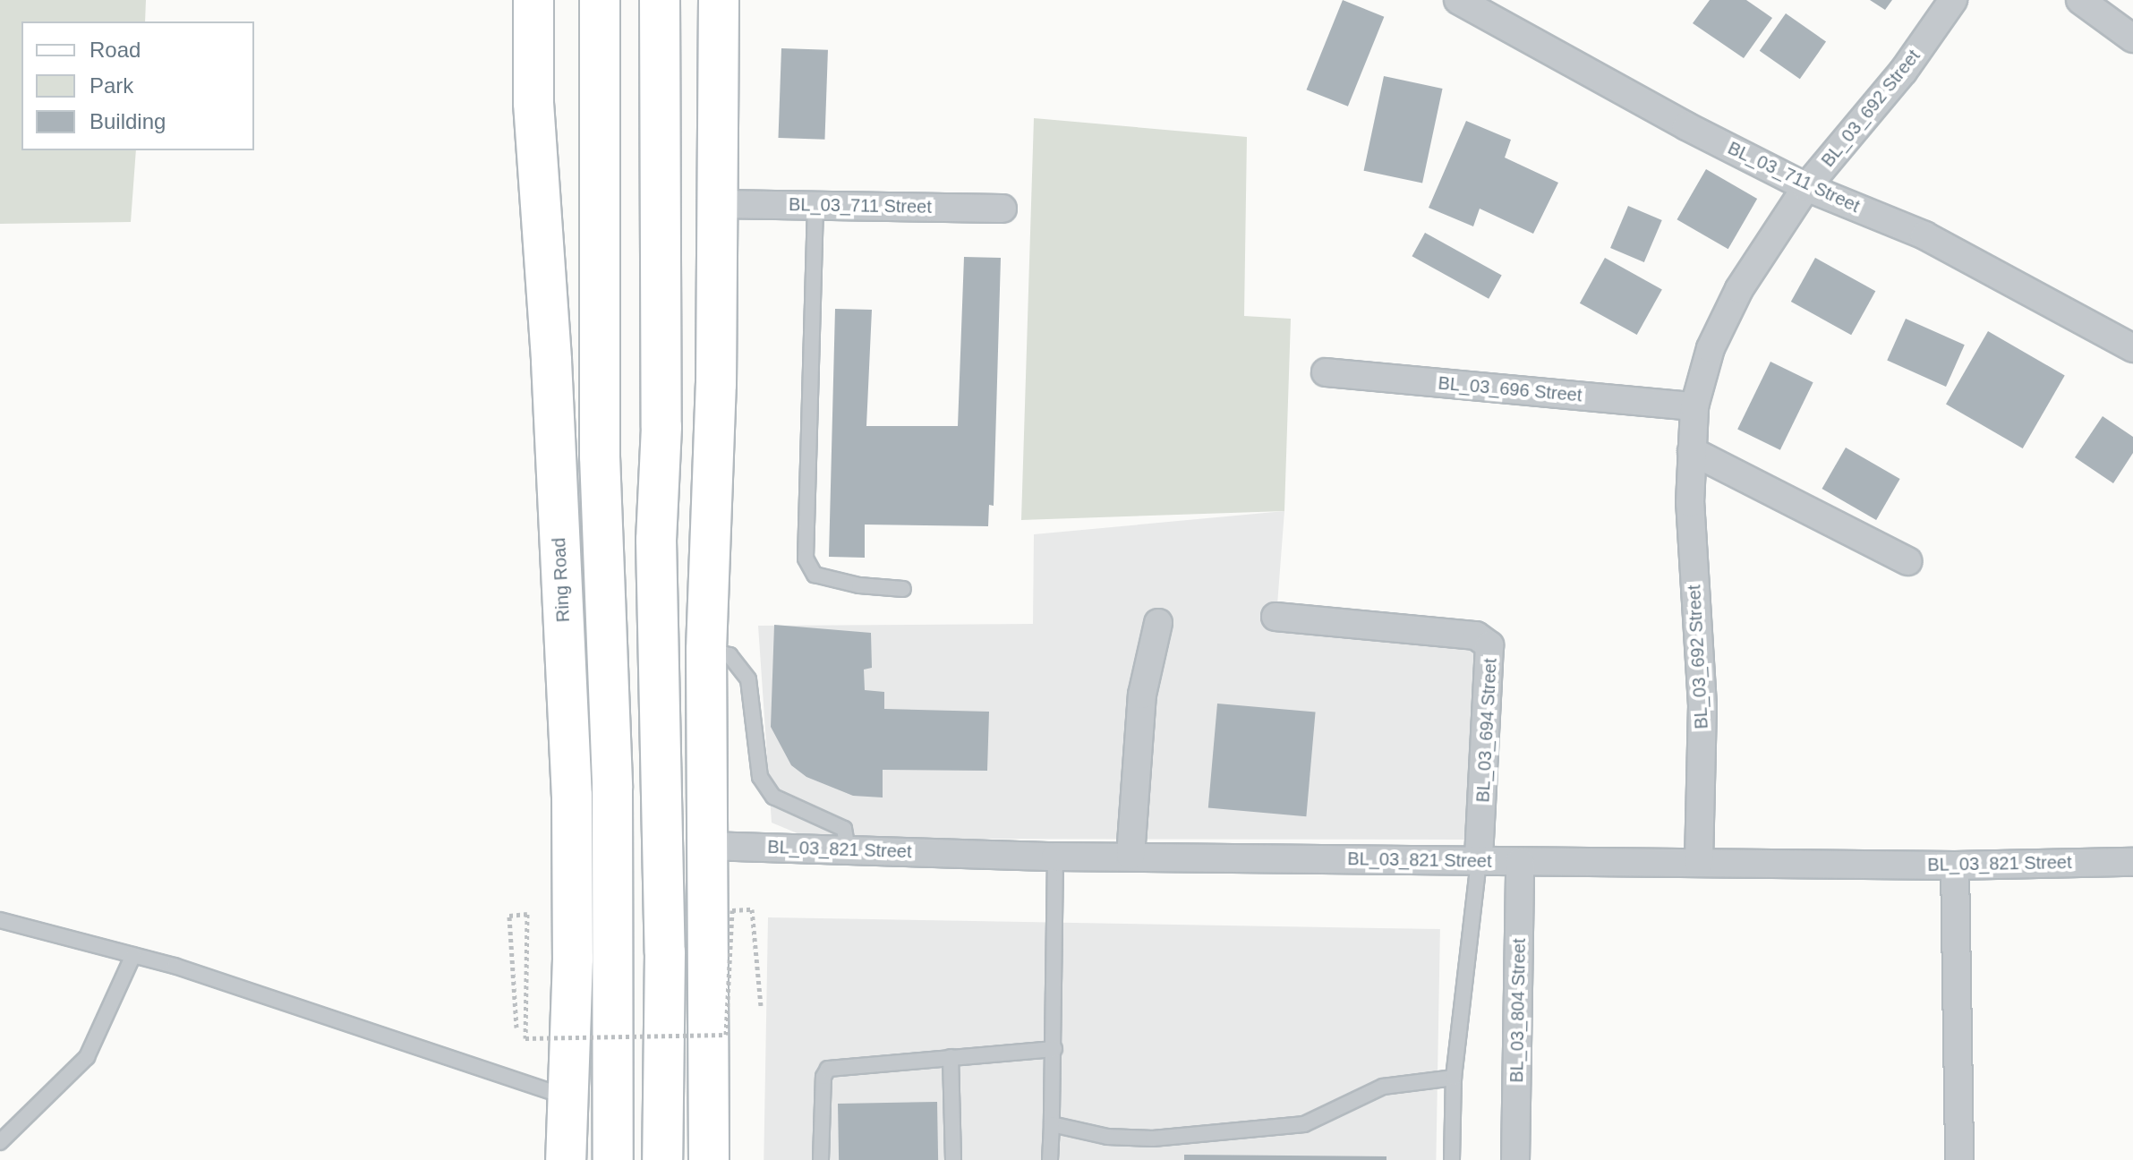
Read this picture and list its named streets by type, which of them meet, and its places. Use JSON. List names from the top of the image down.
{
  "streets": {
    "main road": ["Ring Road"],
    "street": [
      "BL_03_692 Street",
      "BL_03_711 Street",
      "BL_03_696 Street",
      "BL_03_694 Street",
      "BL_03_821 Street",
      "BL_03_804 Street"
    ]
  },
  "crossings": [
    ["BL_03_692 Street", "BL_03_711 Street"],
    ["BL_03_692 Street", "BL_03_696 Street"],
    ["BL_03_692 Street", "BL_03_821 Street"],
    ["BL_03_694 Street", "BL_03_821 Street"],
    ["BL_03_821 Street", "BL_03_804 Street"]
  ],
  "legend": ["Road", "Park", "Building"]
}
